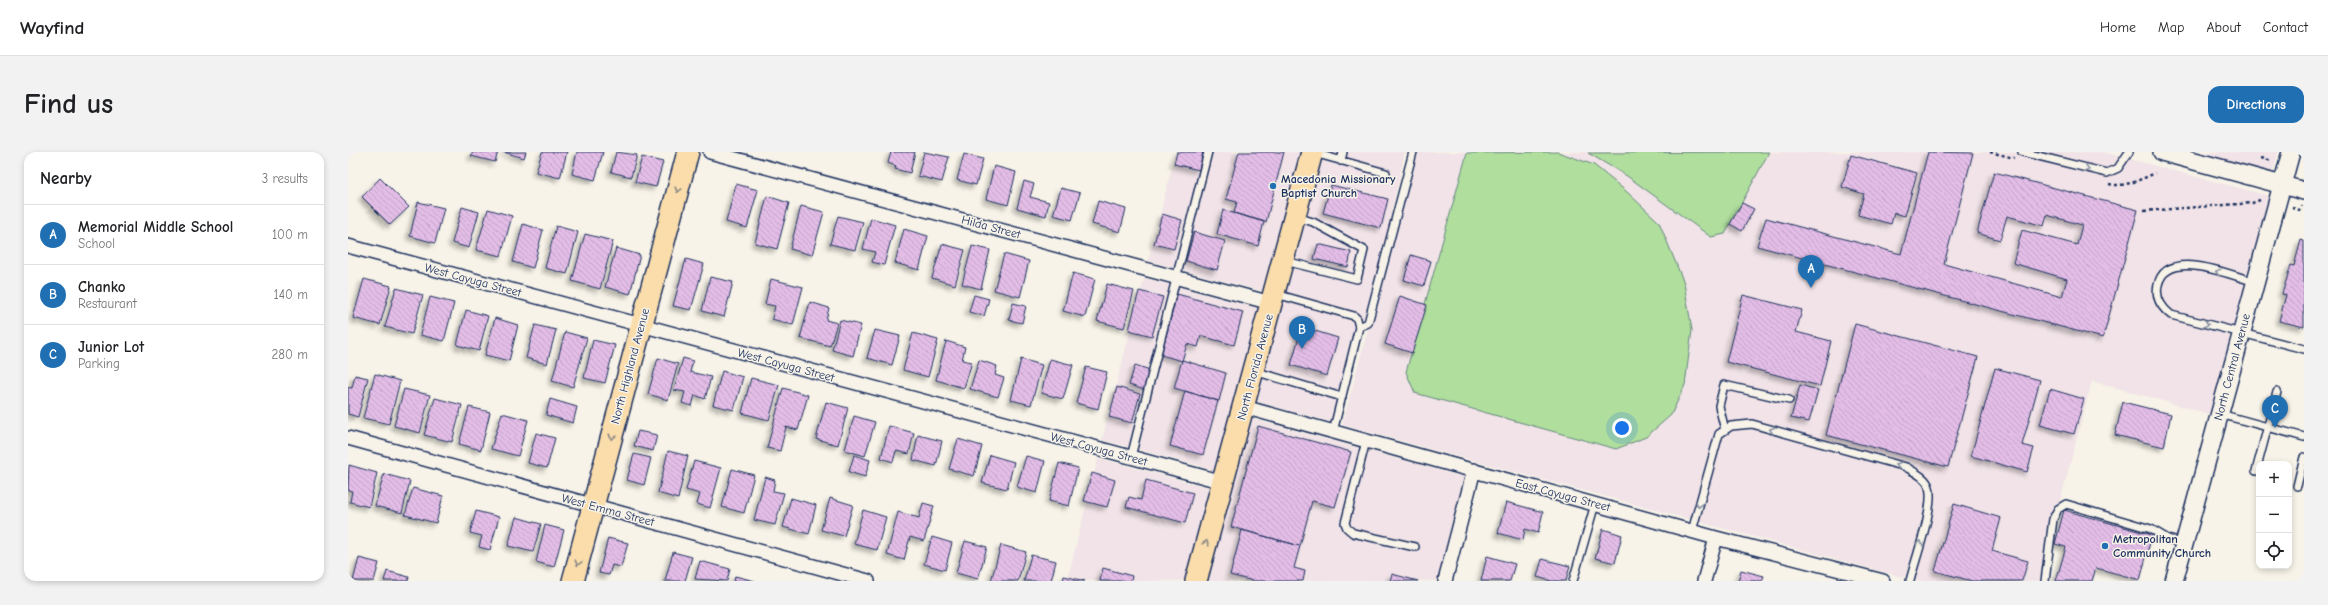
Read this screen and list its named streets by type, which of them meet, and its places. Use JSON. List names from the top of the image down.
{
  "streets": {
    "main road": ["North Highland Avenue", "North Florida Avenue"],
    "street": [
      "Hilda Street",
      "West Cayuga Street",
      "North Central Avenue",
      "East Cayuga Street",
      "West Emma Street"
    ]
  },
  "crossings": [
    ["Hilda Street", "North Florida Avenue"],
    ["West Cayuga Street", "North Highland Avenue"],
    ["West Cayuga Street", "North Florida Avenue"],
    ["North Highland Avenue", "West Emma Street"],
    ["North Florida Avenue", "East Cayuga Street"]
  ],
  "one_way": ["North Highland Avenue"],
  "places": ["Macedonia Missionary Baptist Church", "Metropolitan Community Church"],
  "page": {
    "header": "Wayfind",
    "nav": [
      "Home",
      "Map",
      "About",
      "Contact"
    ],
    "buttons": "Directions",
    "title": "Find us",
    "heading": ["Nearby", "3 results"],
    "list": [
      {
        "mark": "A",
        "name": "Memorial Middle School",
        "note": "School",
        "value": "100 m"
      },
      {
        "mark": "B",
        "name": "Chanko",
        "note": "Restaurant",
        "value": "140 m"
      },
      {
        "mark": "C",
        "name": "Junior Lot",
        "note": "Parking",
        "value": "280 m"
      }
    ],
    "pins": ["A", "B", "C"],
    "map_buttons": ["+", "−"]
  }
}
